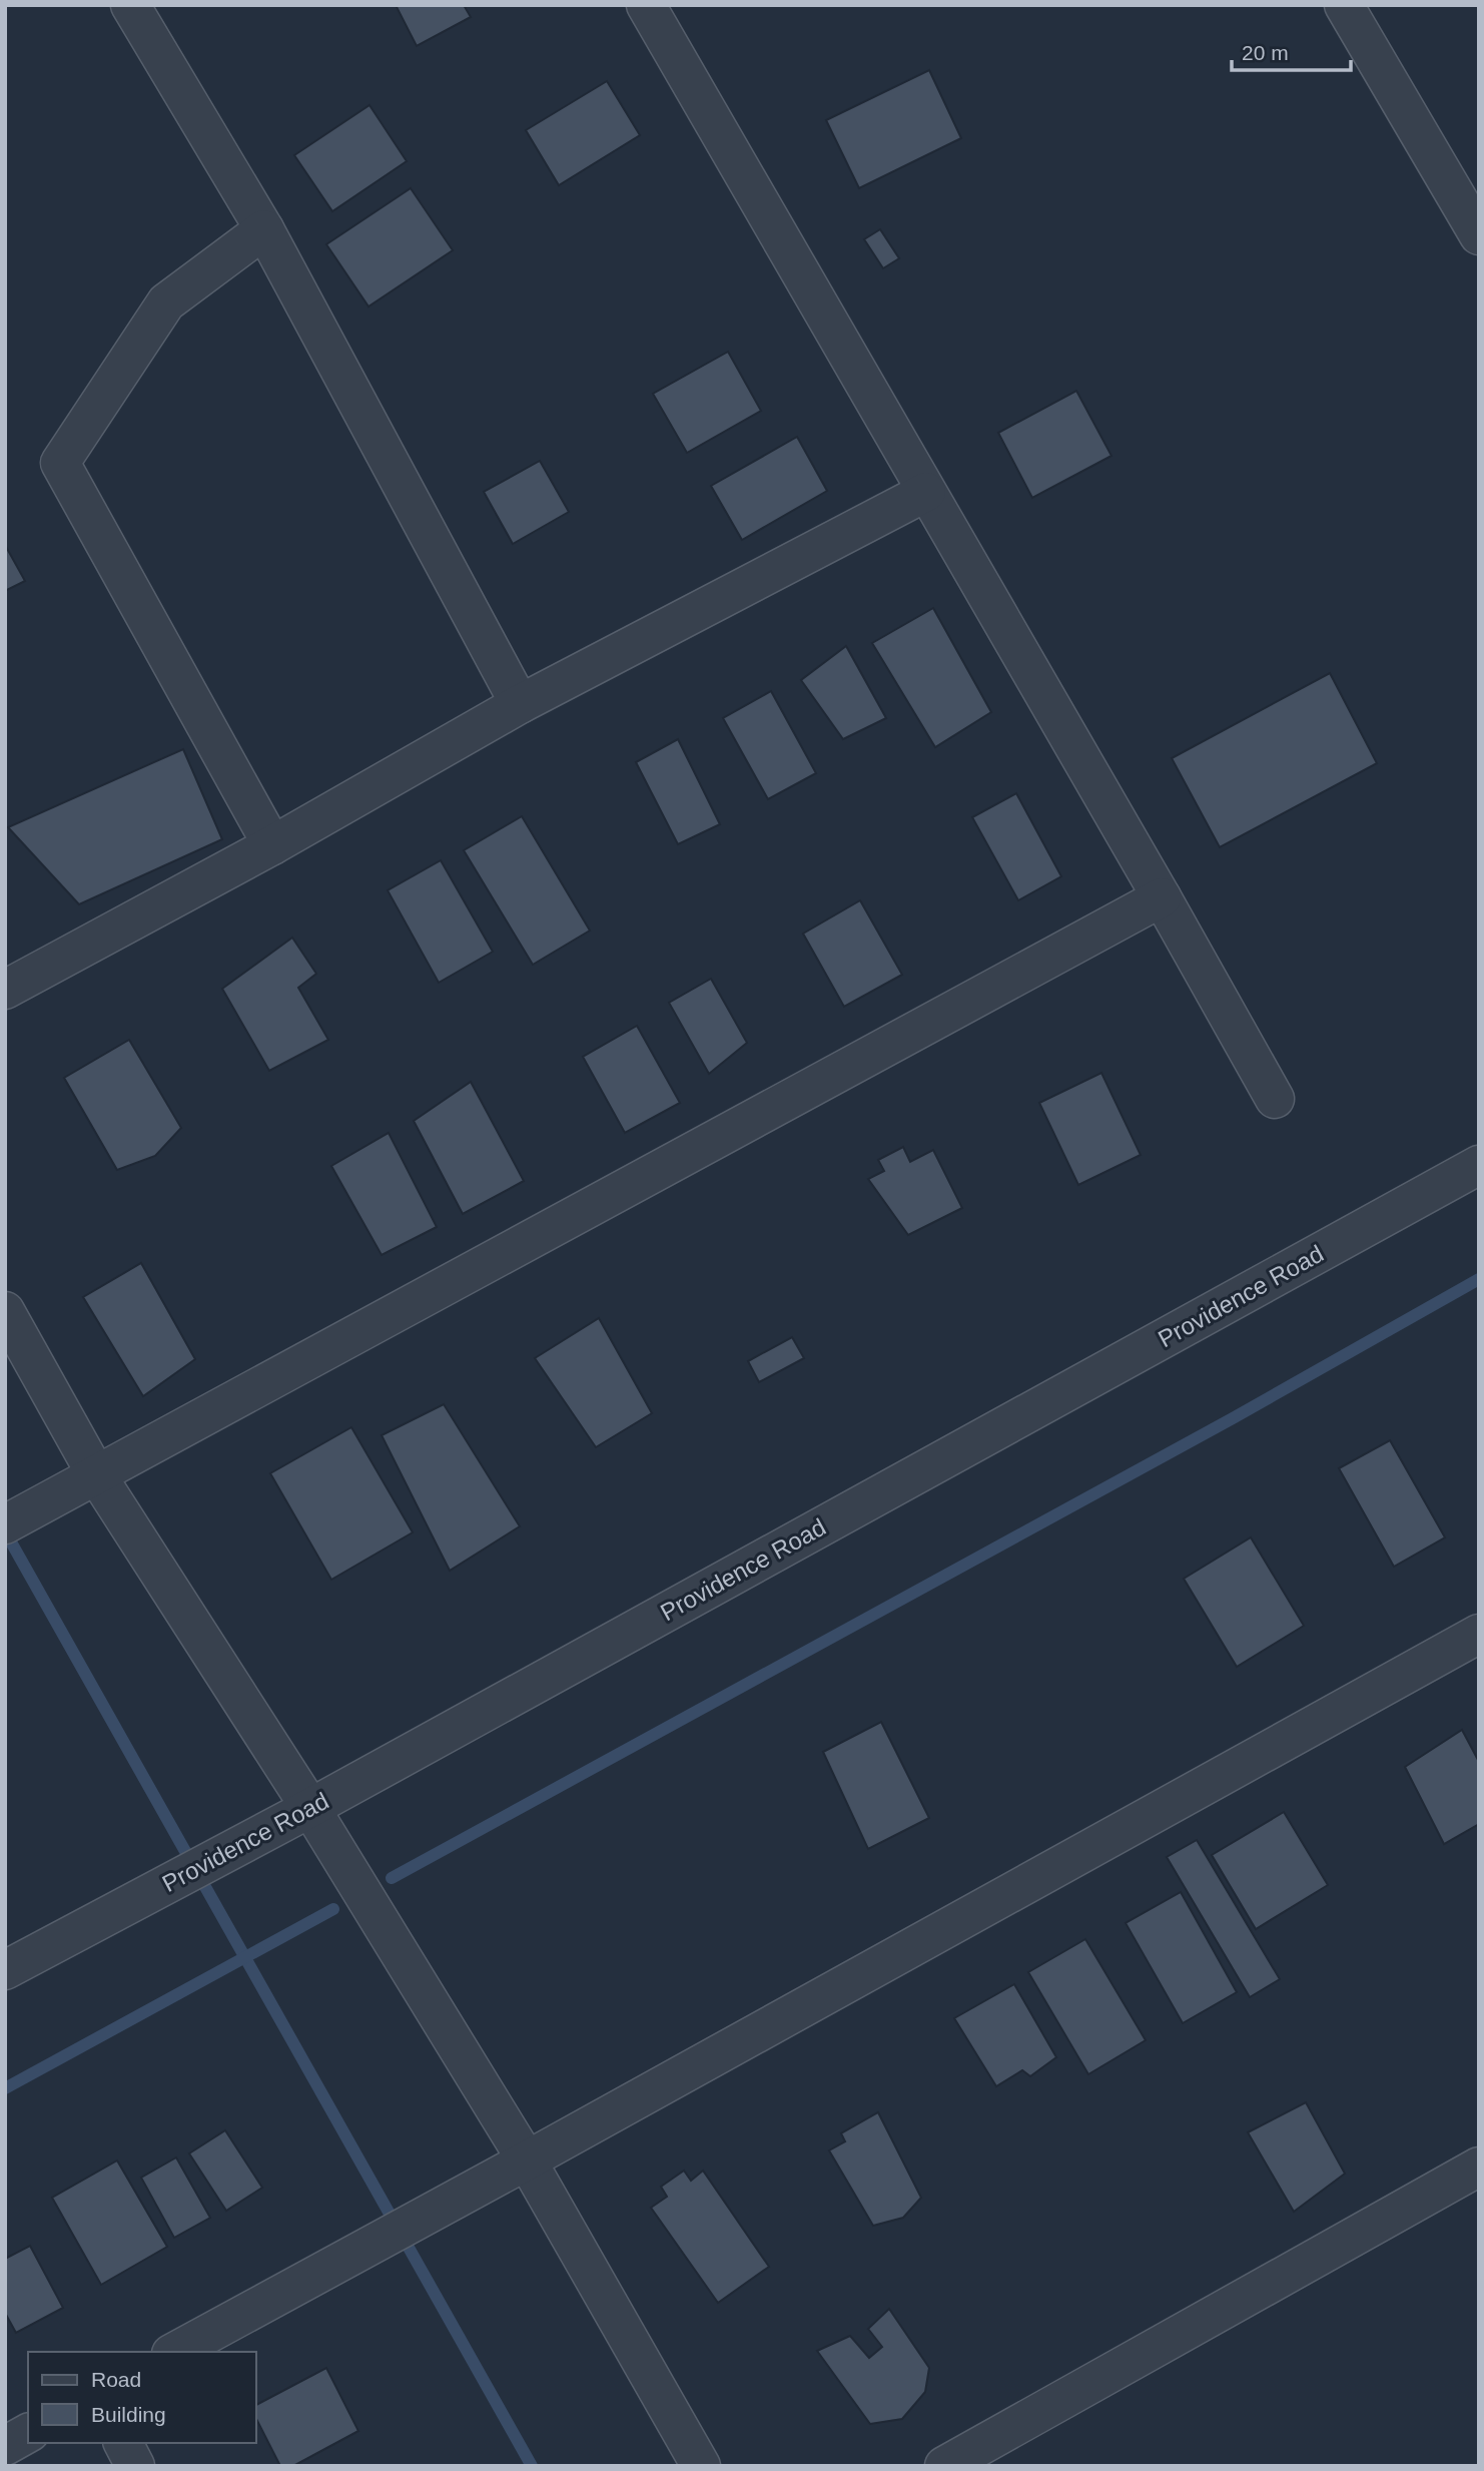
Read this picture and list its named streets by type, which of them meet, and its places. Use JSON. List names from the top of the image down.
{
  "streets": {
    "street": ["Providence Road"]
  },
  "legend": ["Road", "Building"],
  "scale_bar": "20 m"
}
